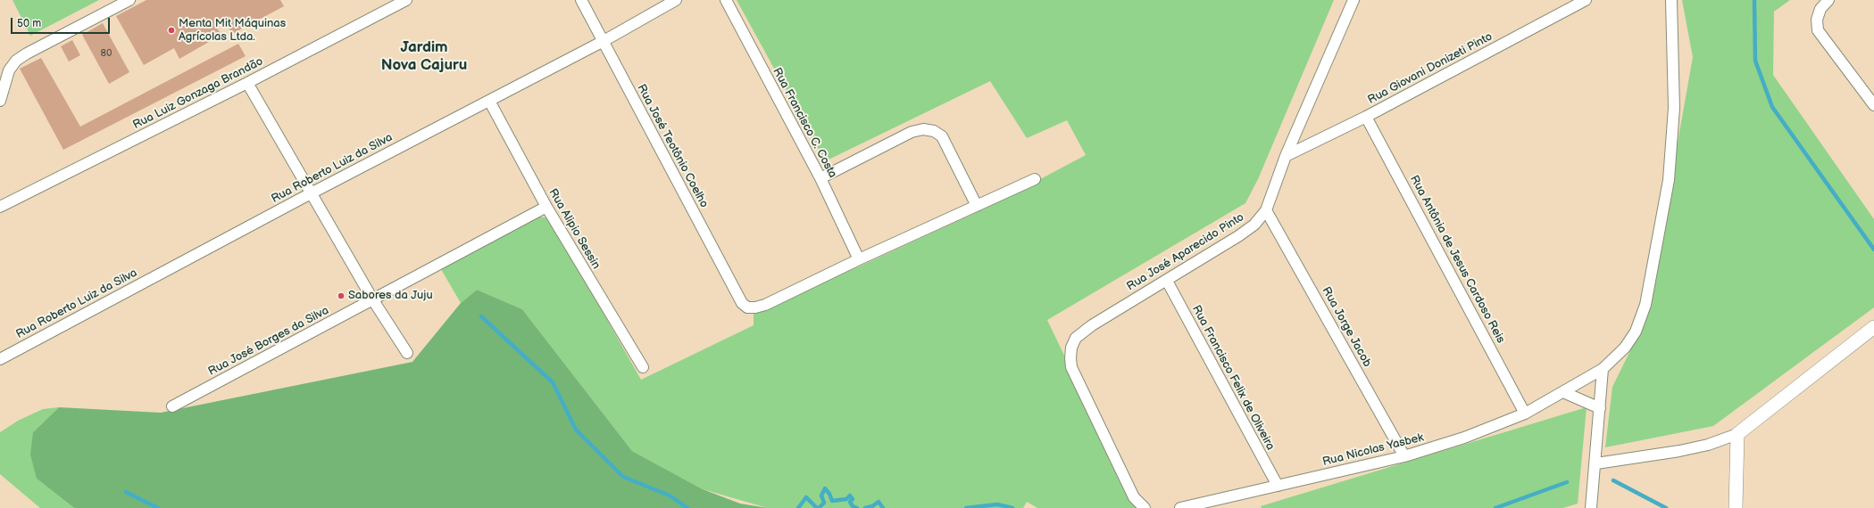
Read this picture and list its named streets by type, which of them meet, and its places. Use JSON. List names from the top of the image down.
{
  "streets": {
    "street": [
      "Rua Giovani Donizeti Pinto",
      "Rua Luiz Gonzaga Brandão",
      "Rua Francisco C. Costa",
      "Rua José Teotônio Coelho",
      "Rua Roberto Luiz da Silva",
      "Rua Alipio Sessin",
      "Rua José Aparecido Pinto",
      "Rua Antônia de Jesus Cardoso Reis",
      "Rua Jorge Jacob",
      "Rua José Borges da Silva",
      "Rua Francisco Felix de Oliveira",
      "Rua Nicolas Yasbek"
    ]
  },
  "crossings": [
    ["Rua Giovani Donizeti Pinto", "Rua José Aparecido Pinto"],
    ["Rua Giovani Donizeti Pinto", "Rua Antônia de Jesus Cardoso Reis"],
    ["Rua Francisco C. Costa", "Rua José Teotônio Coelho"],
    ["Rua José Teotônio Coelho", "Rua Roberto Luiz da Silva"],
    ["Rua Roberto Luiz da Silva", "Rua Alipio Sessin"],
    ["Rua Alipio Sessin", "Rua José Borges da Silva"],
    ["Rua José Aparecido Pinto", "Rua Jorge Jacob"],
    ["Rua José Aparecido Pinto", "Rua Francisco Felix de Oliveira"],
    ["Rua Antônia de Jesus Cardoso Reis", "Rua Nicolas Yasbek"],
    ["Rua Jorge Jacob", "Rua Nicolas Yasbek"],
    ["Rua Francisco Felix de Oliveira", "Rua Nicolas Yasbek"]
  ],
  "districts": ["Jardim Nova Cajuru"],
  "places": ["Menta Mit Máquinas Agrícolas Ltda.", "Sabores da Juju"],
  "house_numbers": ["80"],
  "scale_bar": "50 m"
}
